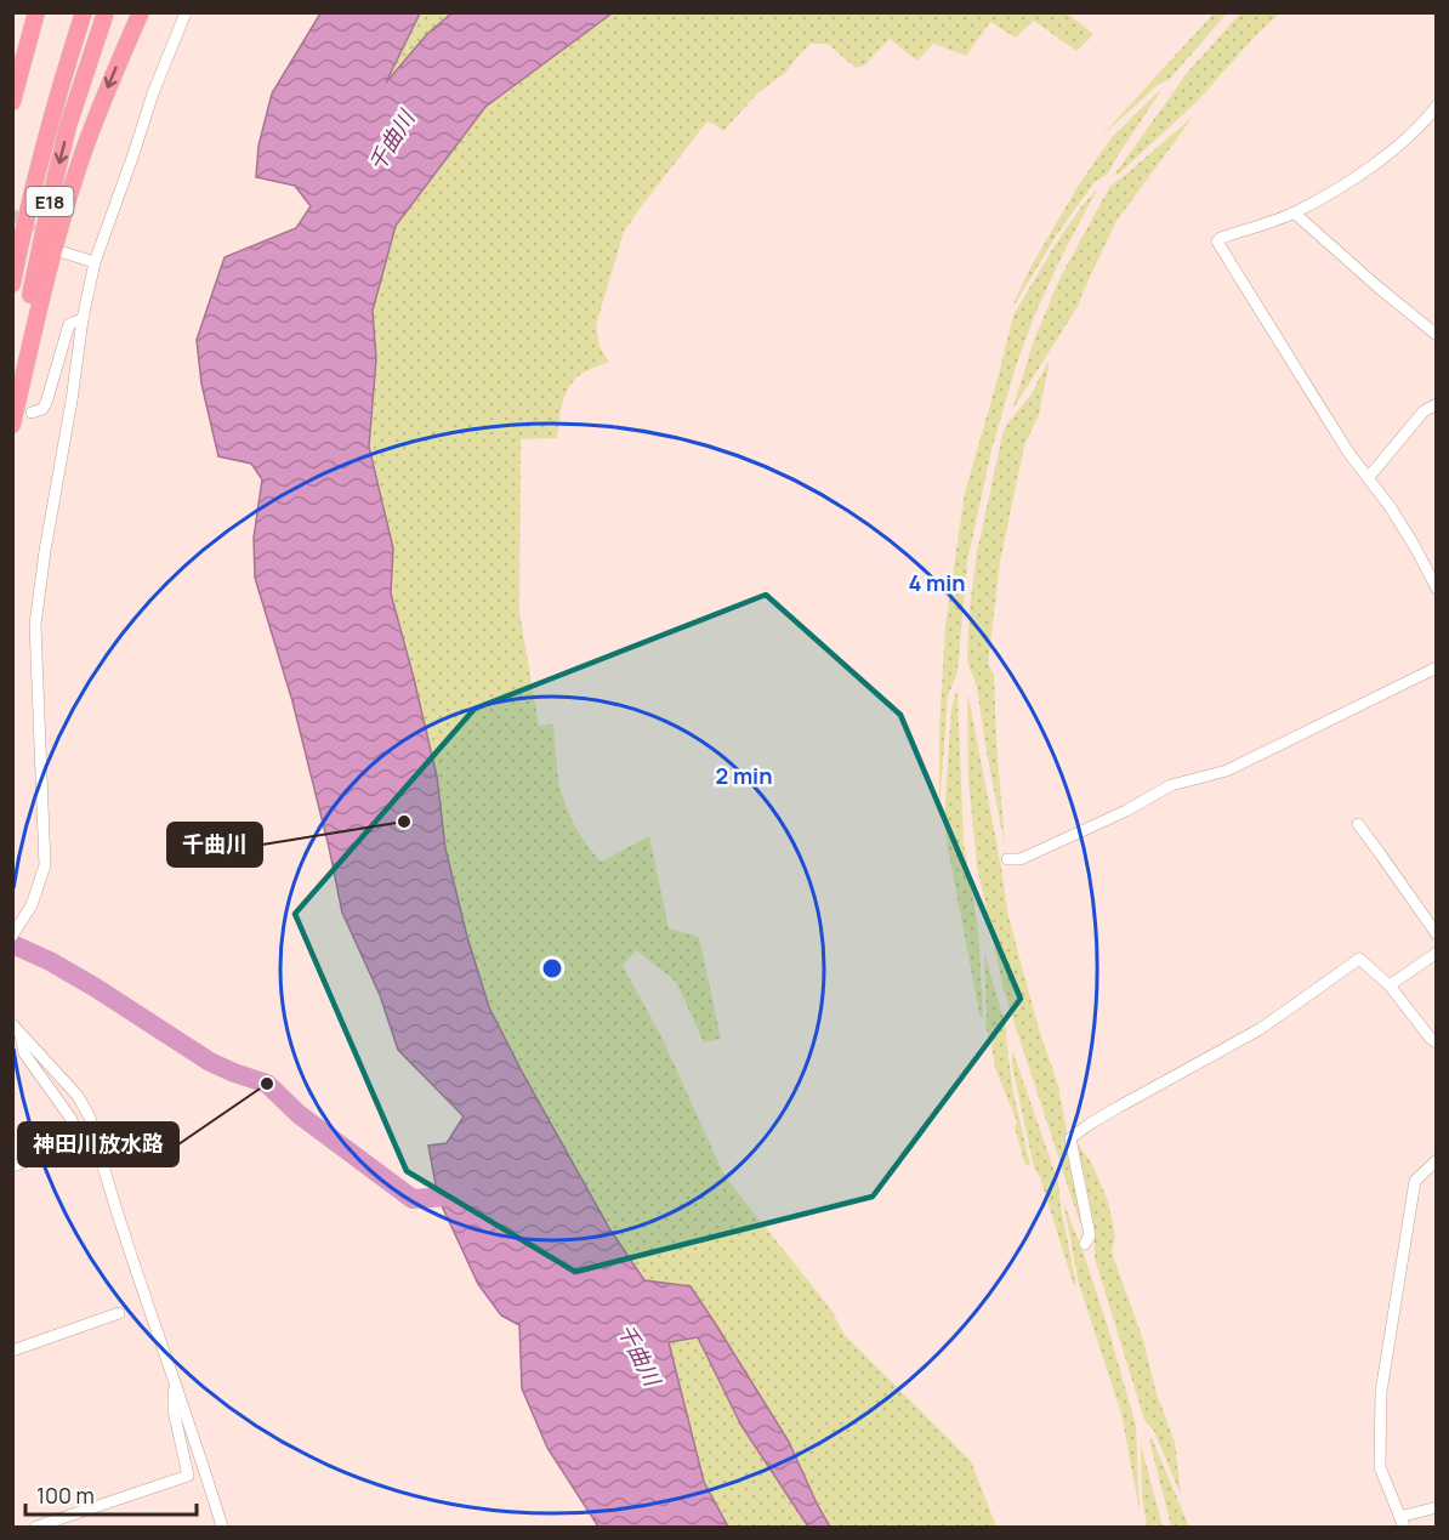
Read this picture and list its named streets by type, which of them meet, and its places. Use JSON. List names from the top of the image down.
{
  "streets": {
    "highway": ["E18"]
  },
  "water": ["千曲川"],
  "places": ["千曲川", "神田川放水路"],
  "scale_bar": "100 m",
  "rings": ["4 min", "2 min"]
}
